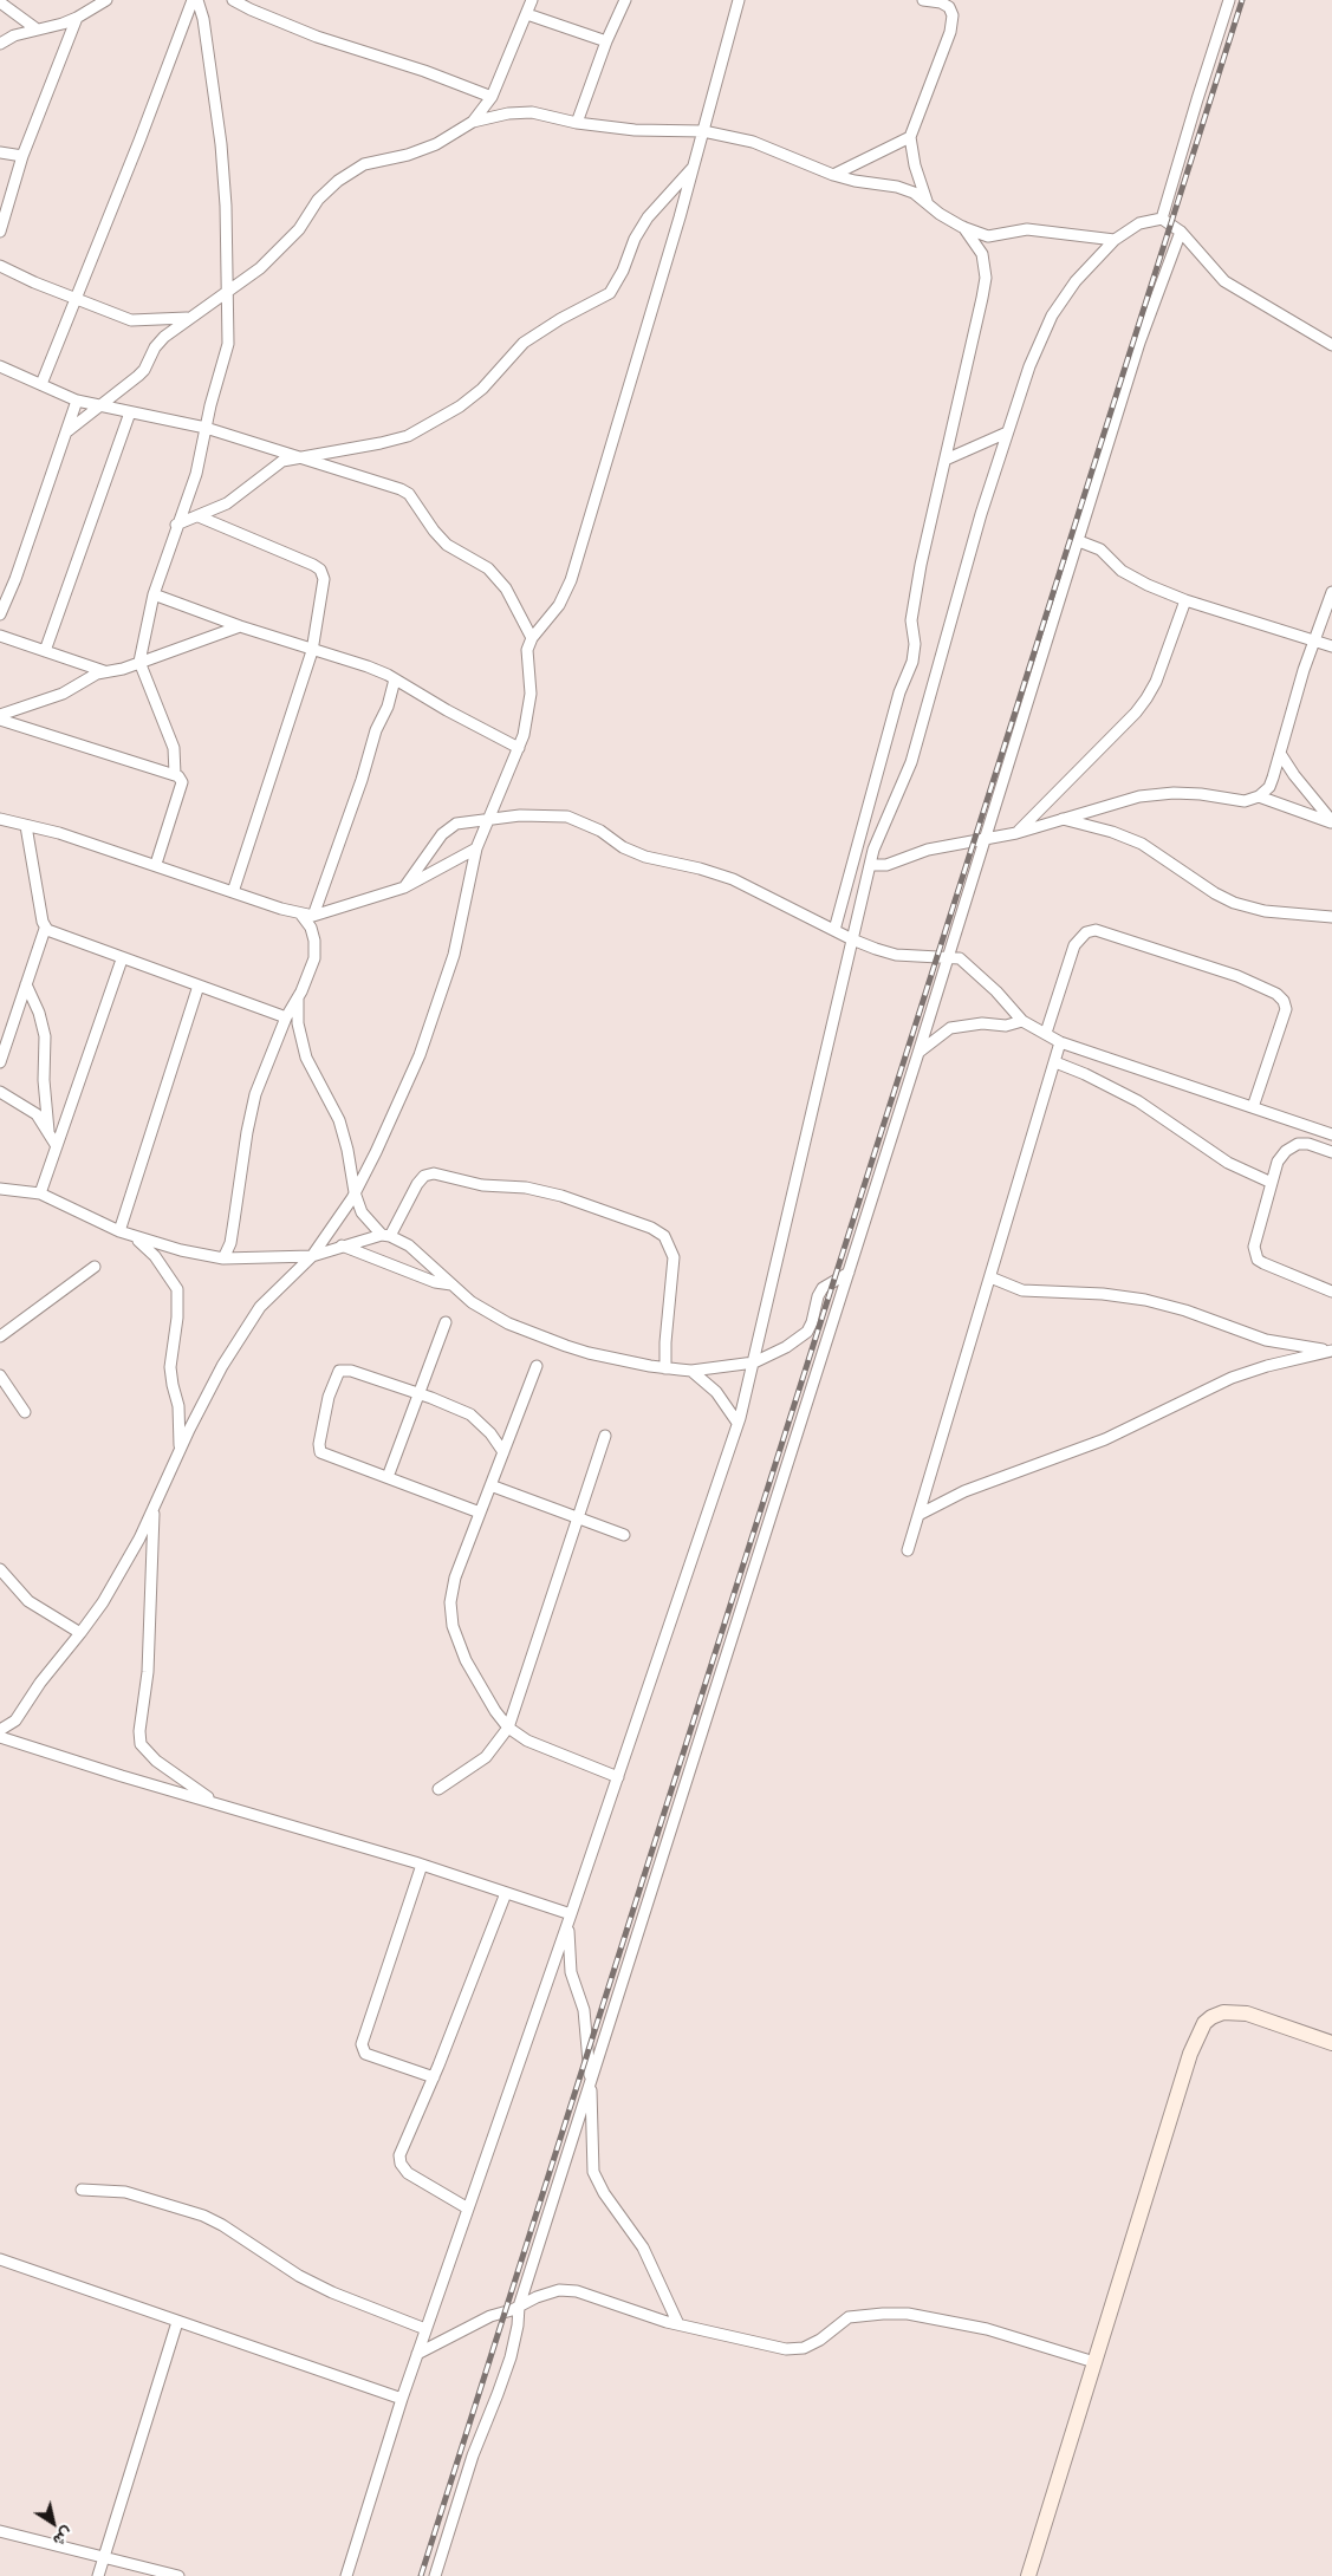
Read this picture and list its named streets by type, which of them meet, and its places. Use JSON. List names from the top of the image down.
{
  "north": "bottom right"
}
